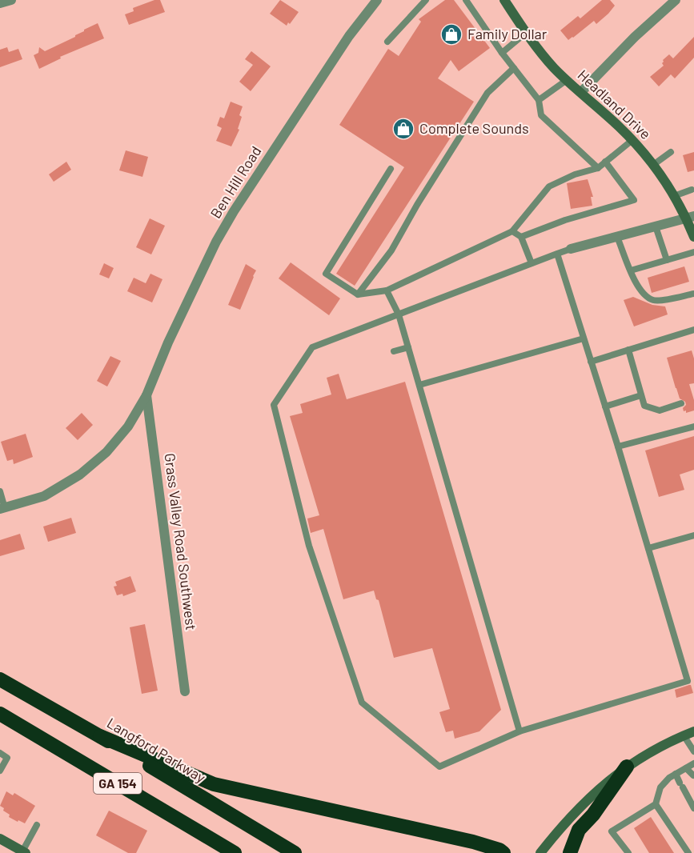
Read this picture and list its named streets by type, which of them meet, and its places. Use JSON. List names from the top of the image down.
{
  "streets": {
    "highway": ["Langford Parkway", "GA 154"],
    "main road": ["Headland Drive"],
    "street": ["Ben Hill Road", "Grass Valley Road Southwest"]
  },
  "crossings": [
    ["Ben Hill Road", "Grass Valley Road Southwest"]
  ],
  "places": {
    "shop": ["Family Dollar", "Complete Sounds"]
  }
}
